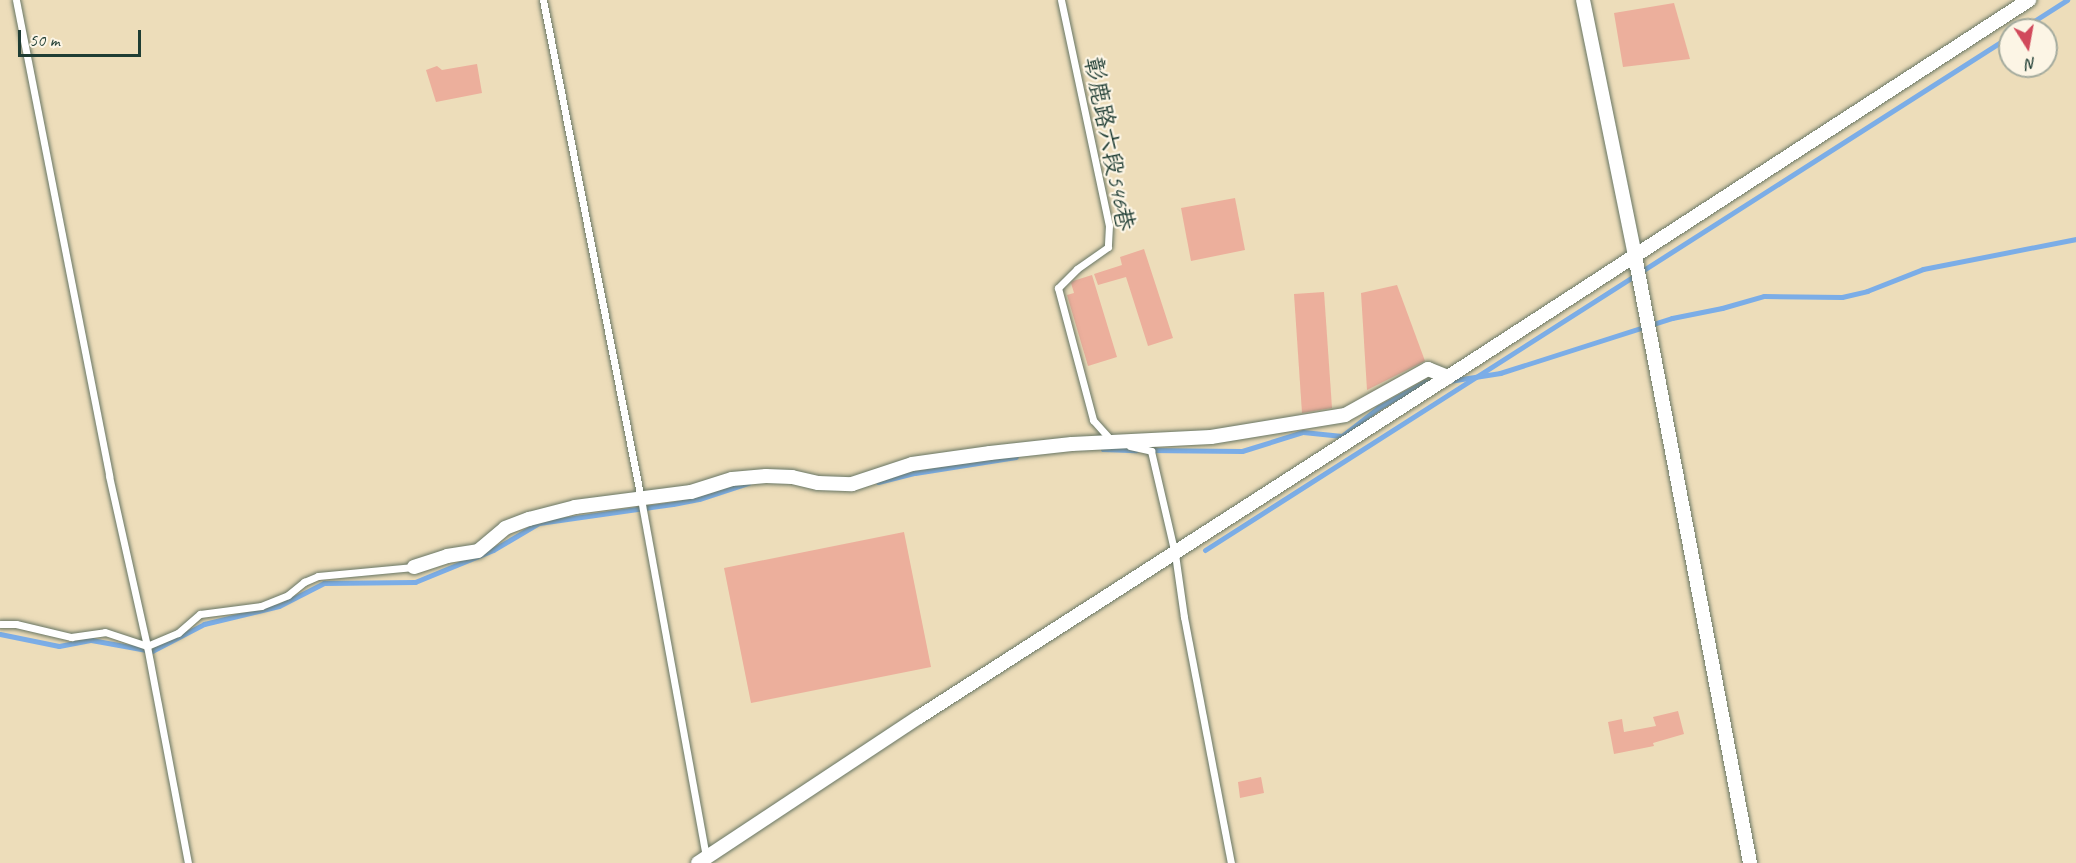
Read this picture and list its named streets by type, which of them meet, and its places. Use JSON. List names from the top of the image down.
{
  "streets": {
    "lane": ["彰鹿路六段546巷"]
  },
  "scale_bar": "50 m",
  "north": "bottom"
}
